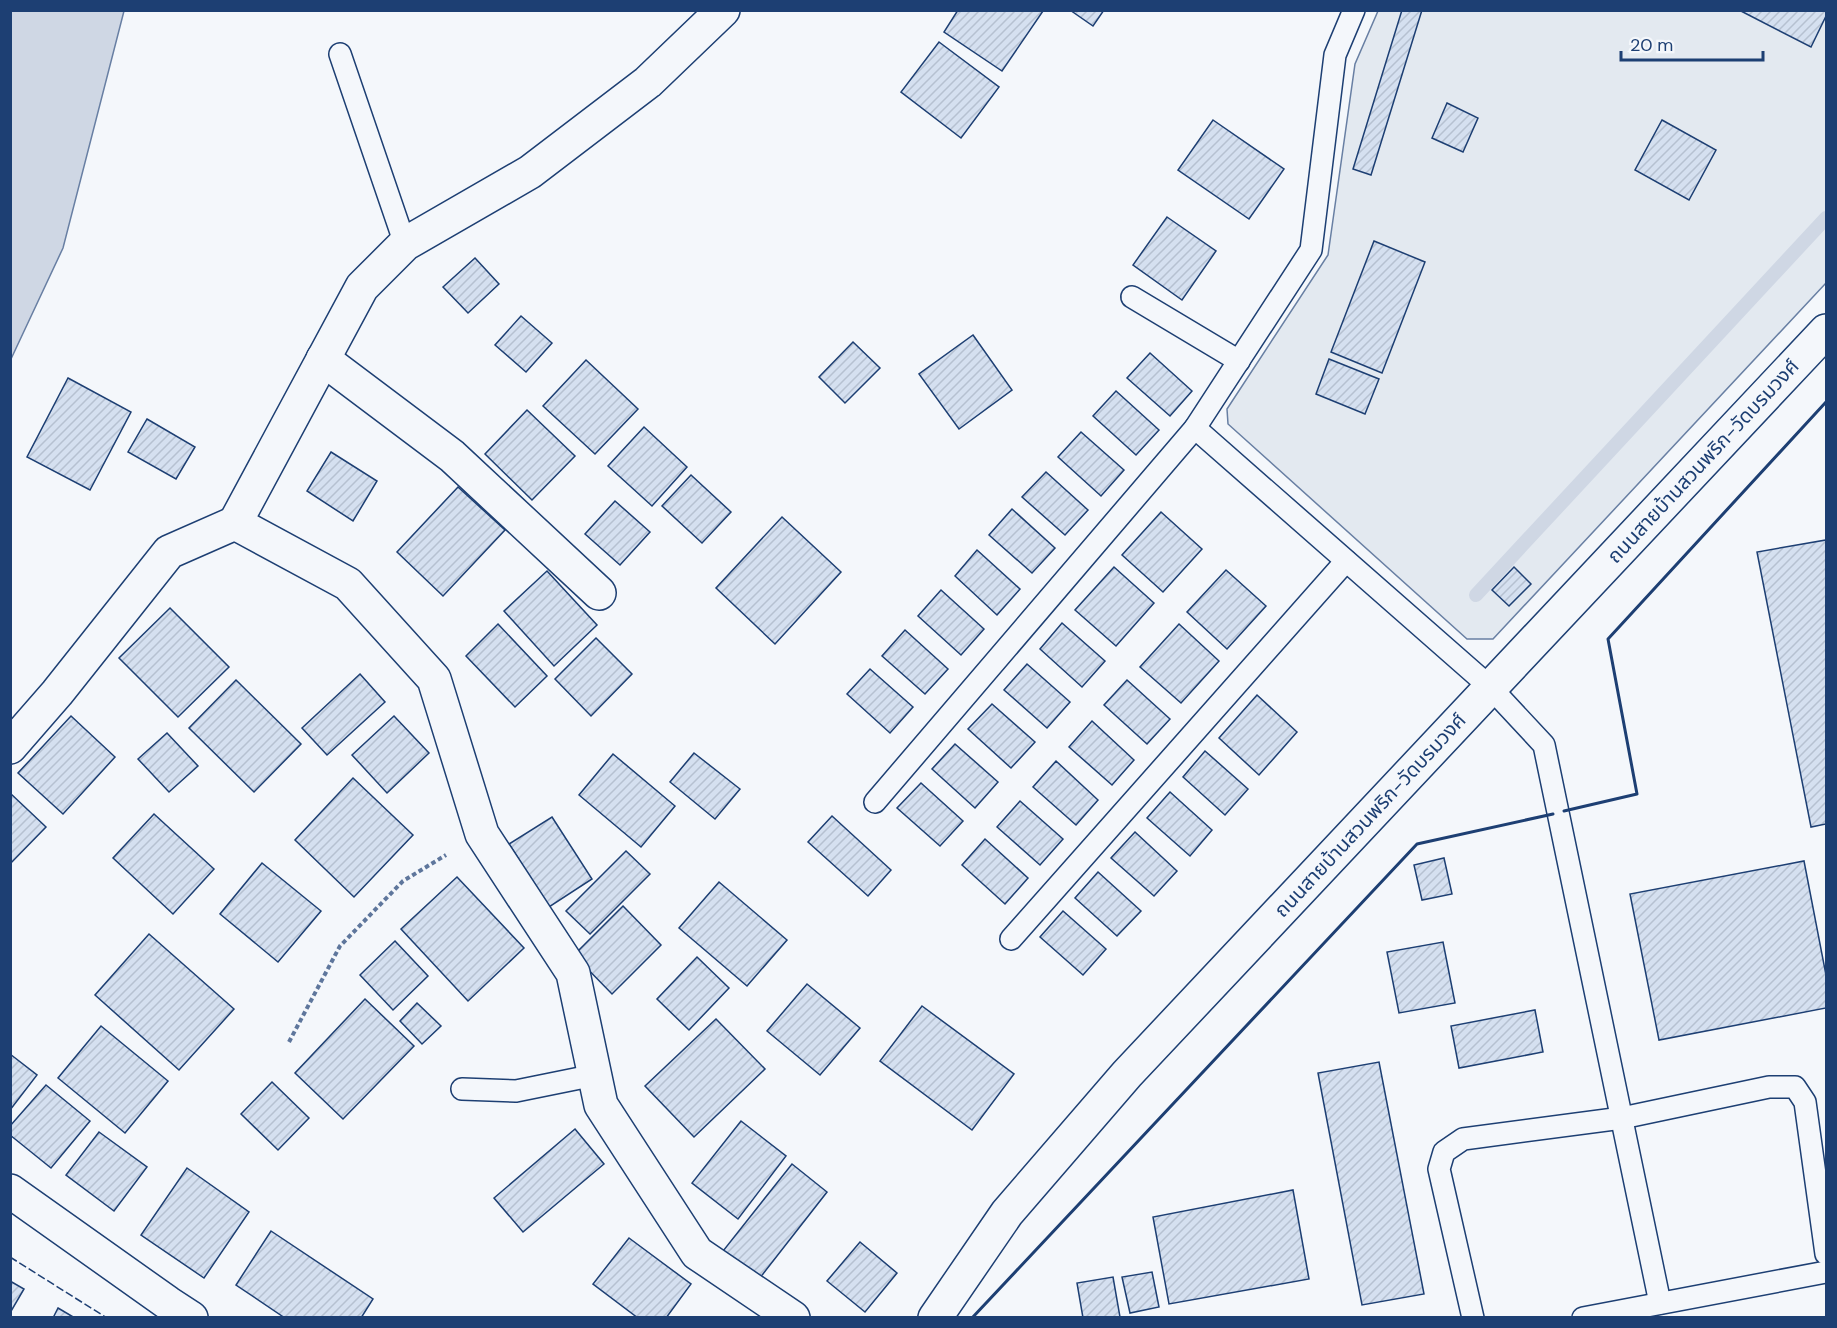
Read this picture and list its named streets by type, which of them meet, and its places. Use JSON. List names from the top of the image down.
{
  "streets": {
    "street": ["ถนนสายบ้านสวนพริก-วัดบรมวงศ์"]
  },
  "scale_bar": "20 m"
}
